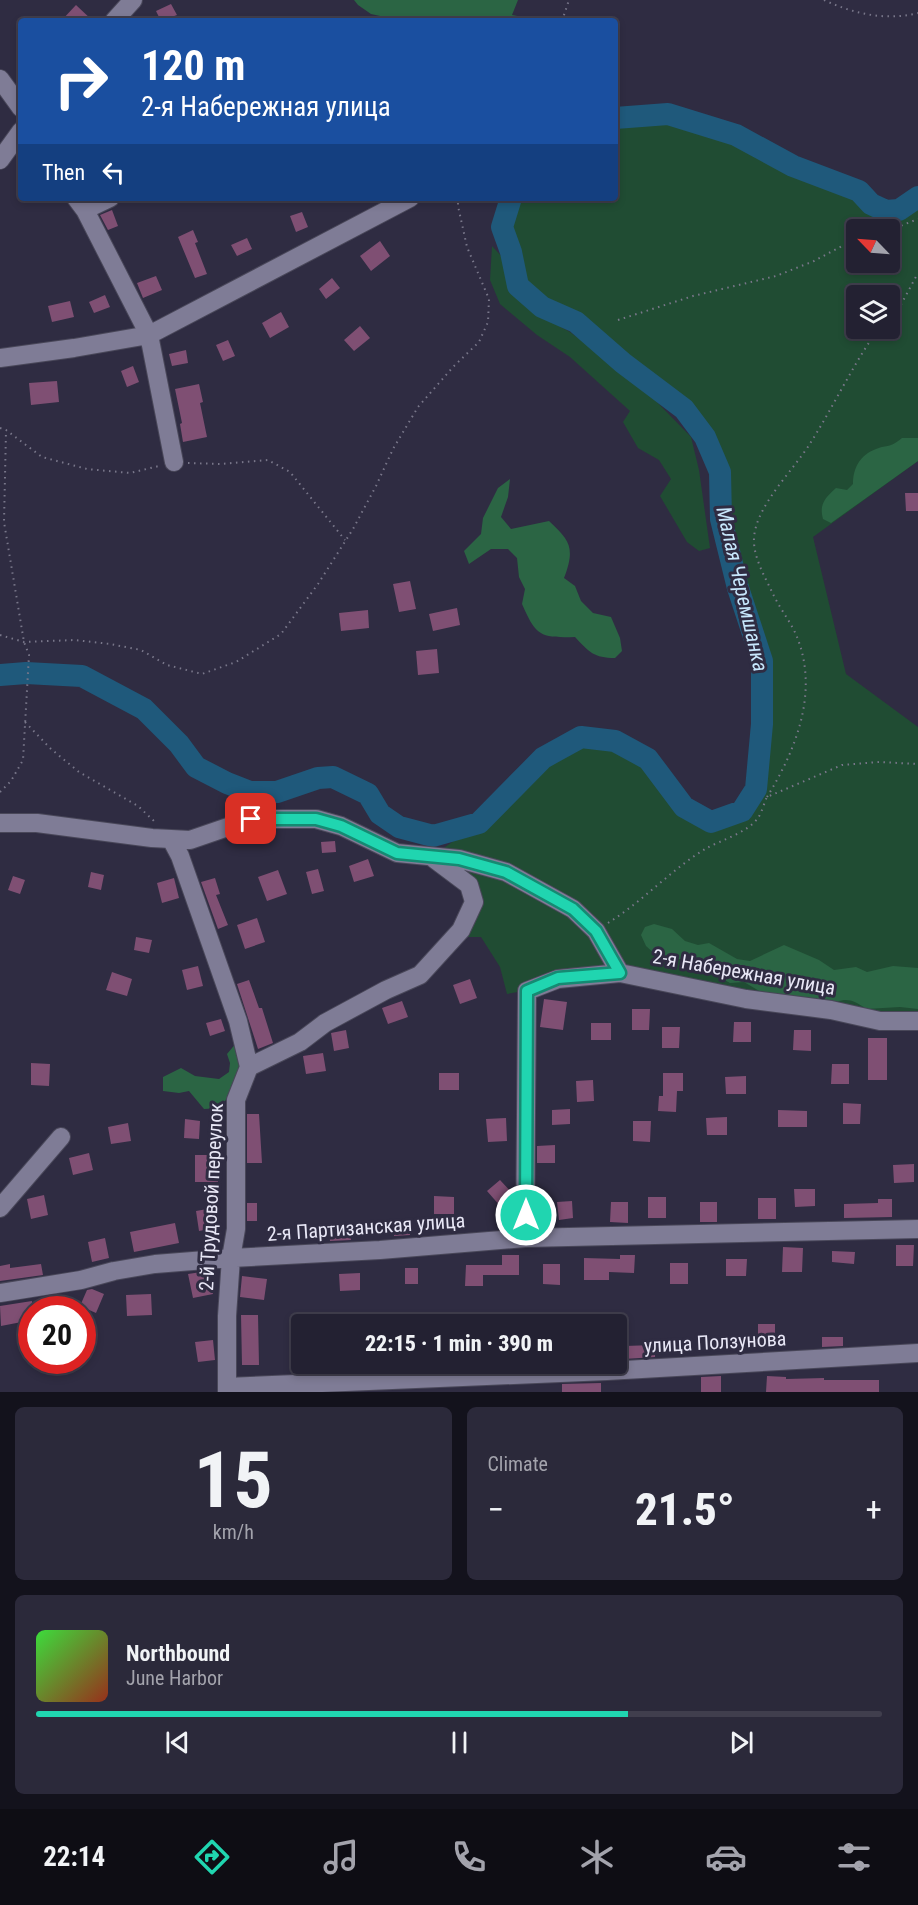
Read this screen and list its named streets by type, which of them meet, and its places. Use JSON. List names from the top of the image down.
{
  "streets": {
    "street": [
      "2-я Набережная улица",
      "2-й Трудовой переулок",
      "2-я Партизанская улица",
      "улица Ползунова"
    ]
  },
  "crossings": [
    ["2-я Набережная улица", "2-я Партизанская улица"],
    ["2-й Трудовой переулок", "2-я Партизанская улица"],
    ["2-й Трудовой переулок", "улица Ползунова"]
  ],
  "water": ["Малая Черемшанка"],
  "north": "top left",
  "page": {
    "turn": ["120 m", "2-я Набережная улица"],
    "then": "Then",
    "limit": "20",
    "trip": "22:15 · 1 min · 390 m",
    "tile": [
      ["15", "km/h"],
      "Climate"
    ],
    "heat": ["−", "21.5°", "+"],
    "song": ["Northbound", "June Harbor"],
    "tabs": "22:14"
  }
}
